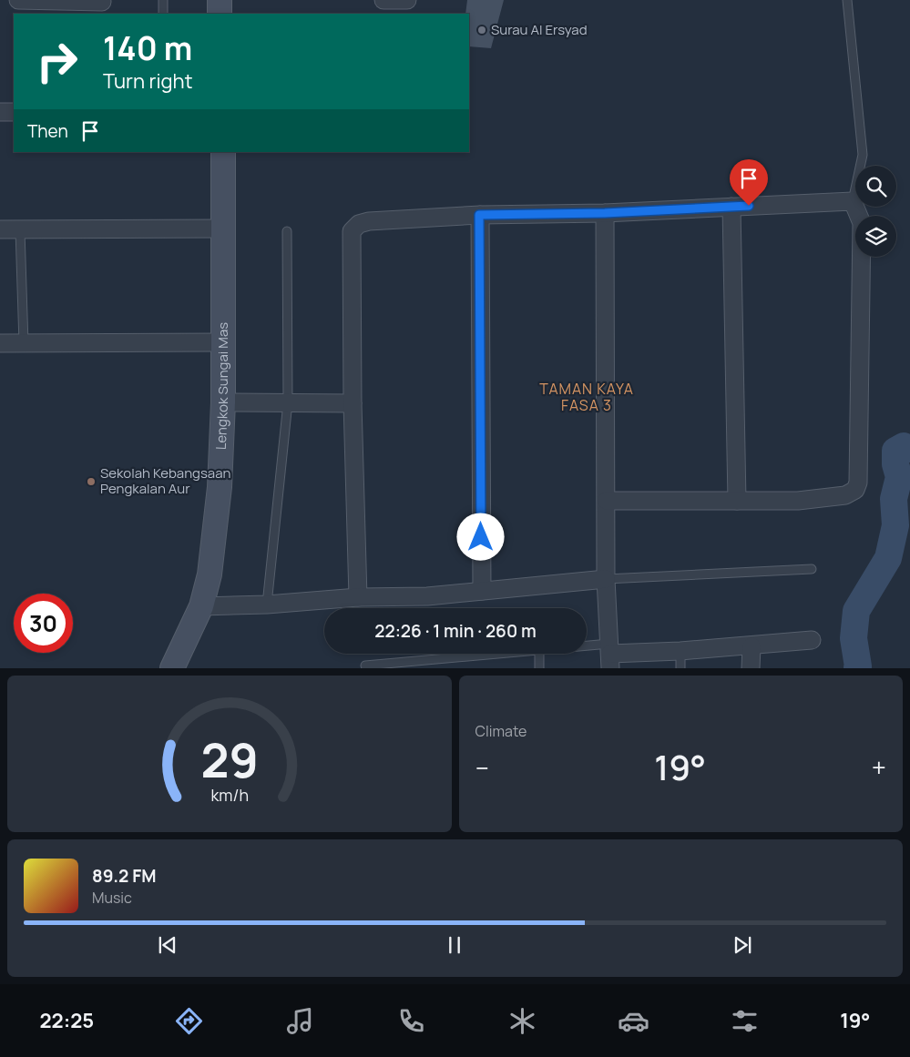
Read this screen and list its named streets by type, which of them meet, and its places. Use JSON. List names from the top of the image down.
{
  "streets": {
    "street": ["Lengkok Sungai Mas"]
  },
  "districts": ["TAMAN KAYA FASA 3"],
  "places": ["Surau Al Ersyad", "Sekolah Kebangsaan Pengkalan Aur"],
  "page": {
    "turn": ["140 m", "Turn right"],
    "then": "Then",
    "limit": "30",
    "trip": "22:26 · 1 min · 260 m",
    "tile": "Climate",
    "heat": ["−", "19°", "+"],
    "song": ["89.2 FM", "Music"],
    "tabs": ["22:25", "19°"],
    "gauge": ["29", "km/h"]
  }
}
